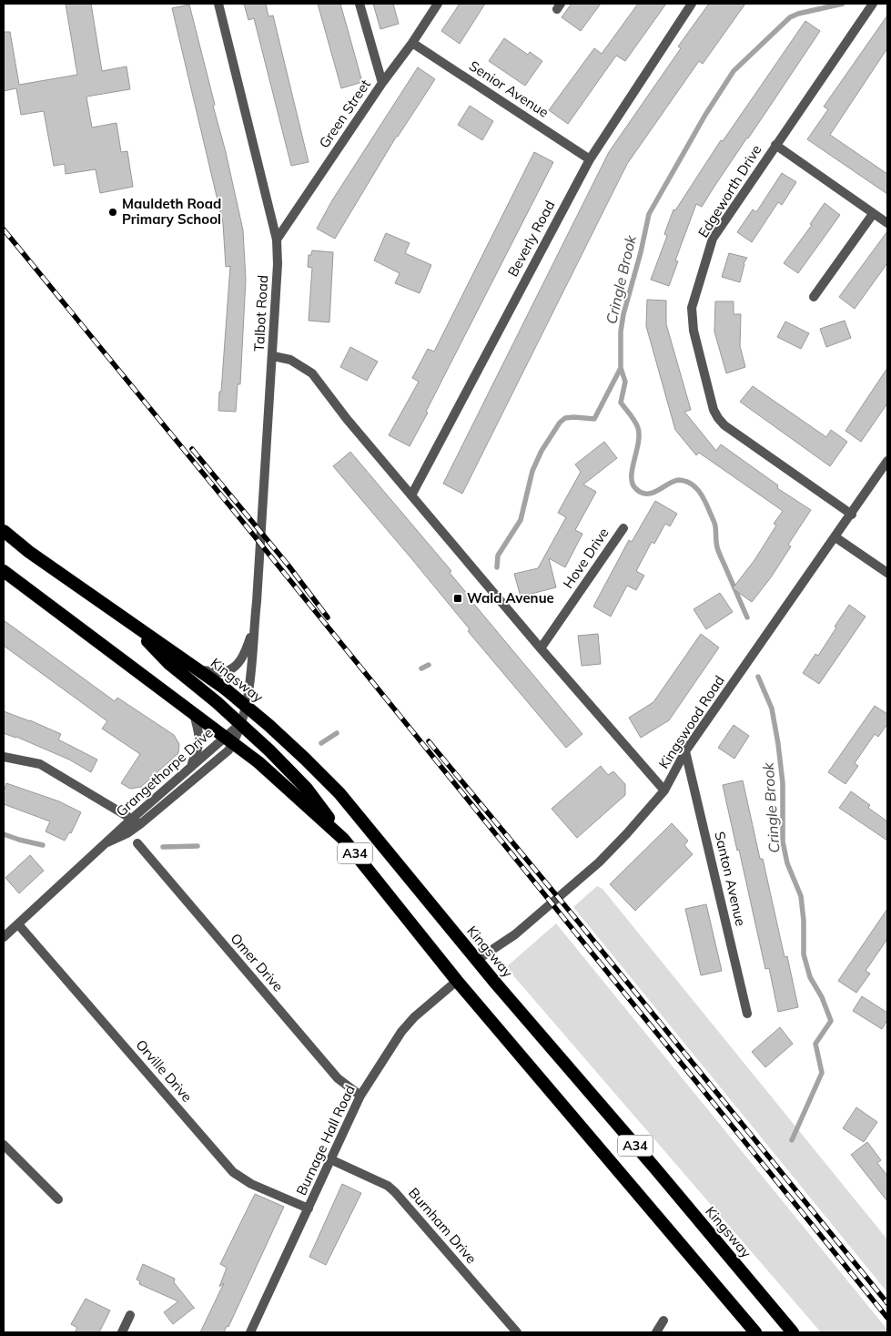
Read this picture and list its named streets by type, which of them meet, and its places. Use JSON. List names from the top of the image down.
{
  "streets": {
    "highway": ["Kingsway", "A34"],
    "street": [
      "Senior Avenue",
      "Green Street",
      "Edgeworth Drive",
      "Beverly Road",
      "Talbot Road",
      "Hove Drive",
      "Kingswood Road",
      "Grangethorpe Drive",
      "Santon Avenue",
      "Omer Drive",
      "Orville Drive",
      "Burnage Hall Road",
      "Burnham Drive"
    ]
  },
  "crossings": [
    ["Senior Avenue", "Green Street"],
    ["Senior Avenue", "Beverly Road"],
    ["Green Street", "Talbot Road"],
    ["Edgeworth Drive", "Kingswood Road"],
    ["Talbot Road", "Kingsway"],
    ["Talbot Road", "Grangethorpe Drive"],
    ["Kingsway", "Kingswood Road"],
    ["Kingsway", "Grangethorpe Drive"],
    ["Kingsway", "Burnage Hall Road"],
    ["Kingswood Road", "Santon Avenue"],
    ["Grangethorpe Drive", "Orville Drive"],
    ["Omer Drive", "Burnage Hall Road"],
    ["Orville Drive", "Burnage Hall Road"],
    ["Burnage Hall Road", "Burnham Drive"]
  ],
  "water": ["Cringle Brook"],
  "places": {
    "other": ["Mauldeth Road Primary School"],
    "transit": ["Wald Avenue"]
  }
}
